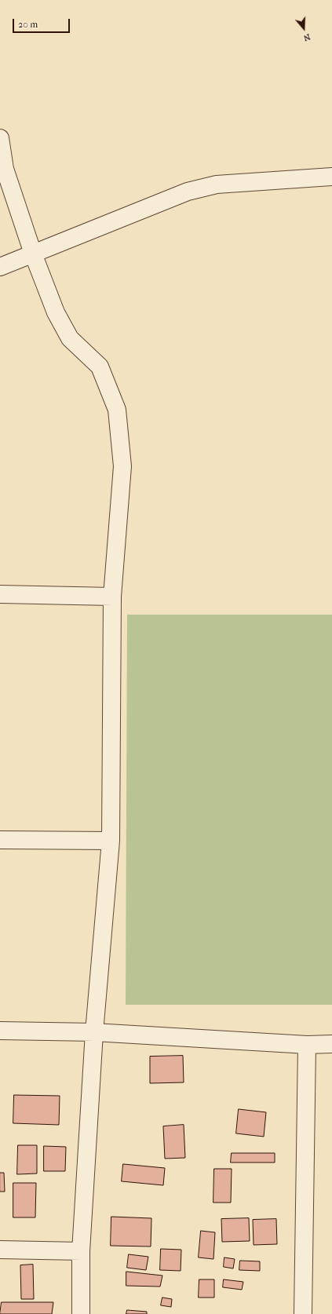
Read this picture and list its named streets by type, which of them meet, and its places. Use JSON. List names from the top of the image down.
{
  "scale_bar": "20 m",
  "north": "bottom"
}
